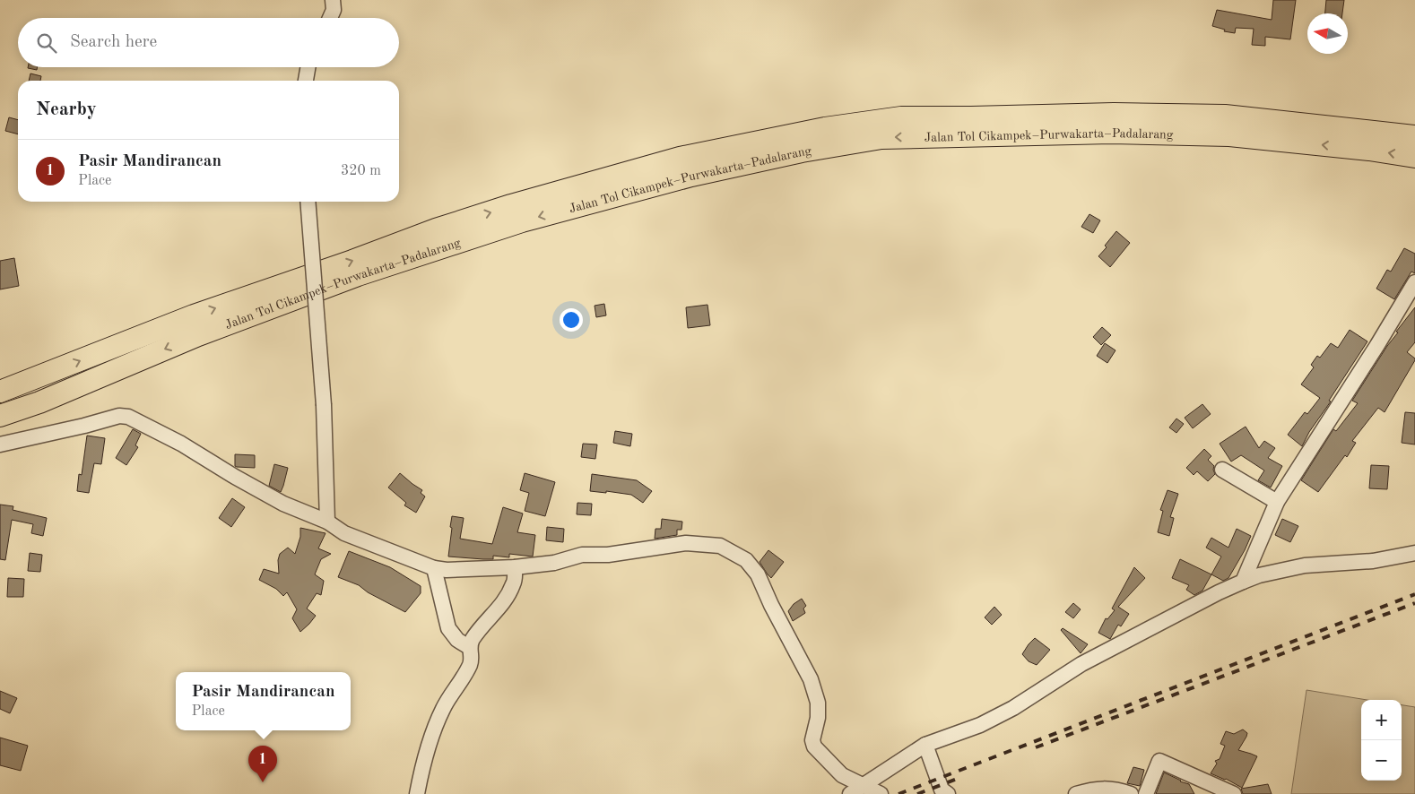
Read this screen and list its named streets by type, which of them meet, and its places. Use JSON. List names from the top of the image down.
{
  "streets": {
    "highway": ["Jalan Tol Cikampek–Purwakarta–Padalarang"]
  },
  "north": "left",
  "page": {
    "search": "Search here",
    "heading": "Nearby",
    "list": [
      {
        "mark": "1",
        "name": "Pasir Mandirancan",
        "note": "Place",
        "value": "320 m"
      }
    ],
    "popup": ["Pasir Mandirancan", "Place"],
    "map_buttons": ["+", "−"],
    "pins": "1"
  }
}
